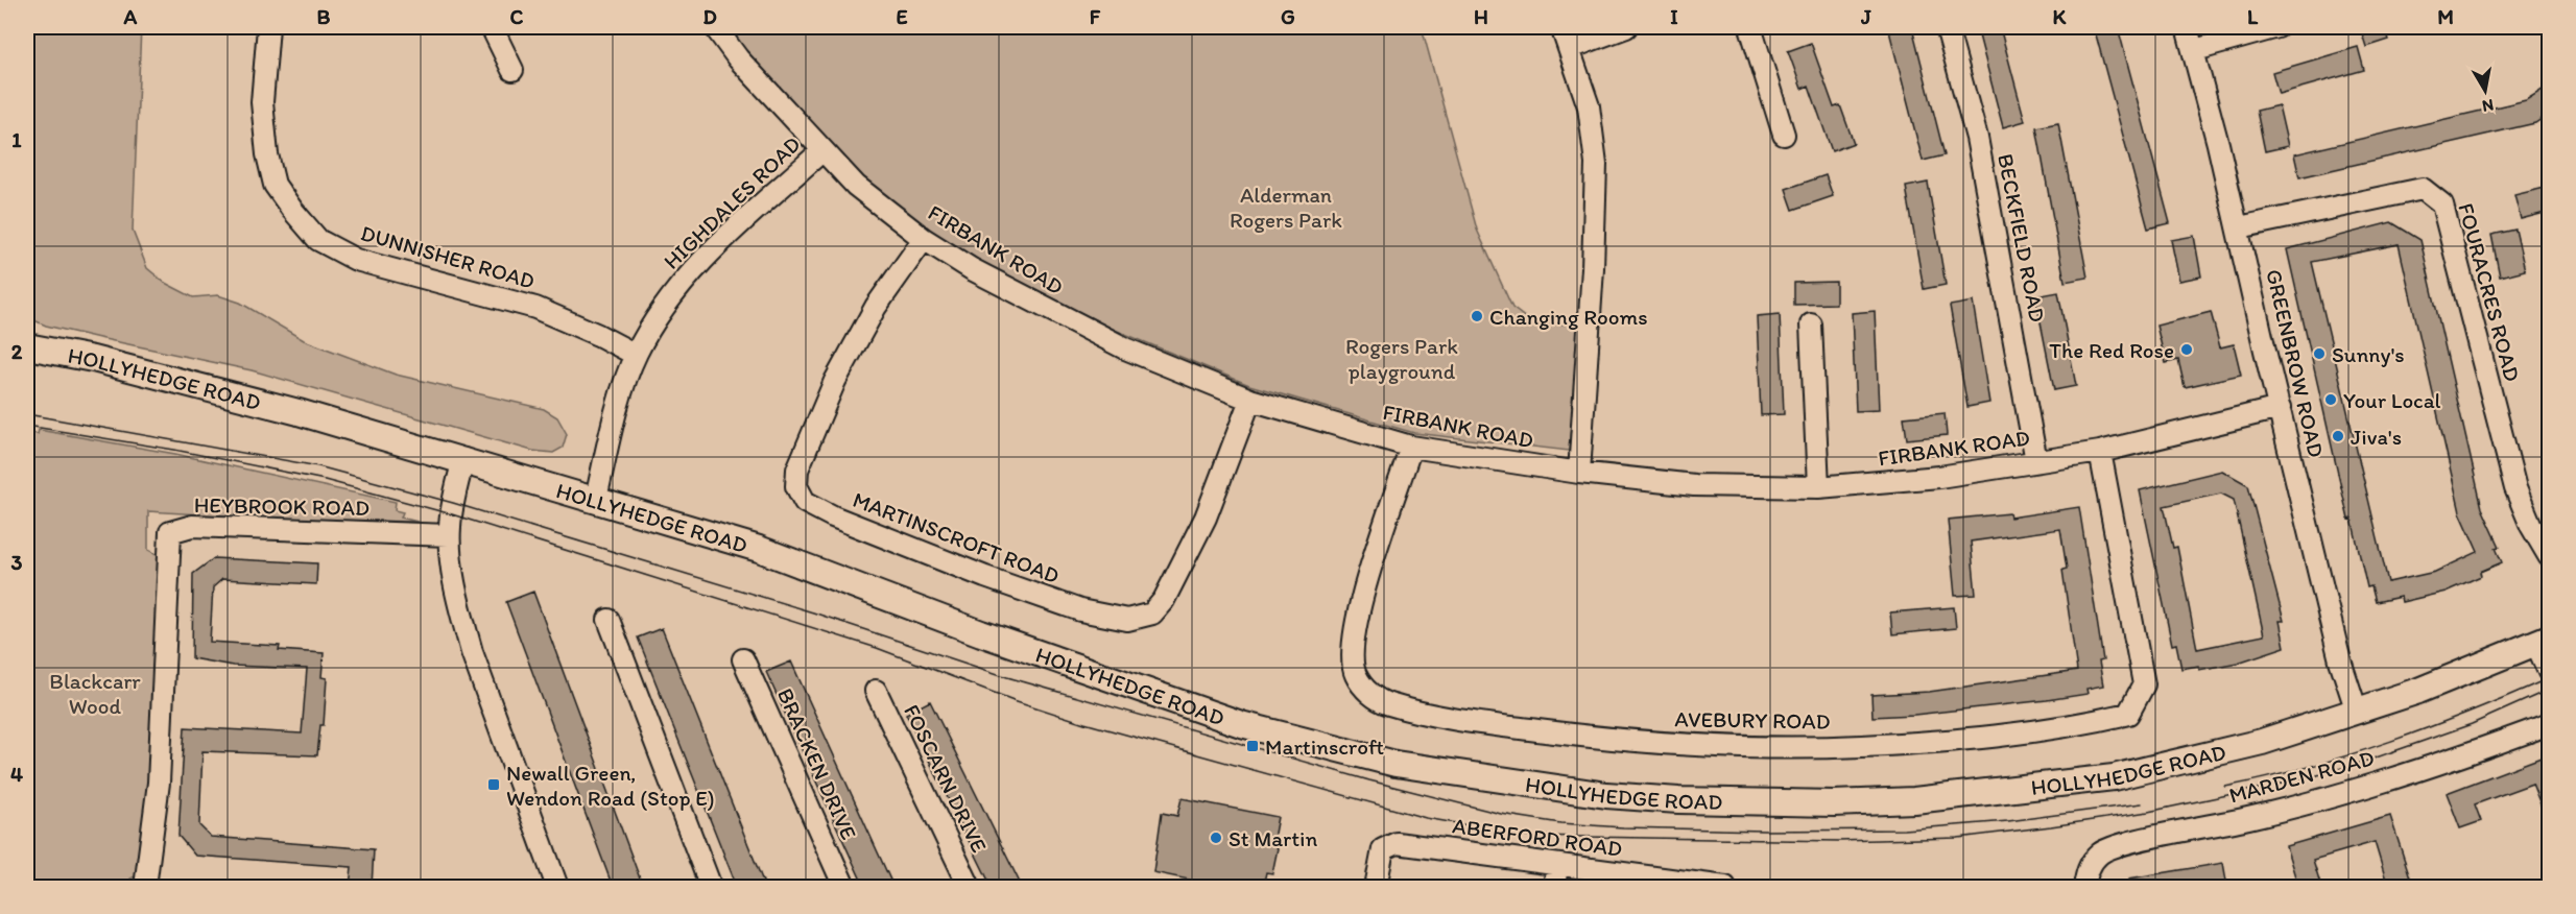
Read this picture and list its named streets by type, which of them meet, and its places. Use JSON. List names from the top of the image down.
{
  "streets": {
    "street": [
      "HIGHDALES ROAD",
      "BECKFIELD ROAD",
      "FIRBANK ROAD",
      "DUNNISHER ROAD",
      "FOURACRES ROAD",
      "GREENBROW ROAD",
      "HOLLYHEDGE ROAD",
      "HEYBROOK ROAD",
      "MARTINSCROFT ROAD",
      "AVEBURY ROAD",
      "BRACKEN DRIVE",
      "MARDEN ROAD",
      "FOSCARN DRIVE",
      "ABERFORD ROAD"
    ]
  },
  "crossings": [
    ["HIGHDALES ROAD", "FIRBANK ROAD"],
    ["HIGHDALES ROAD", "DUNNISHER ROAD"],
    ["HIGHDALES ROAD", "HOLLYHEDGE ROAD"],
    ["BECKFIELD ROAD", "FIRBANK ROAD"],
    ["FIRBANK ROAD", "GREENBROW ROAD"],
    ["FIRBANK ROAD", "MARTINSCROFT ROAD"],
    ["FIRBANK ROAD", "AVEBURY ROAD"],
    ["FOURACRES ROAD", "GREENBROW ROAD"],
    ["GREENBROW ROAD", "HOLLYHEDGE ROAD"]
  ],
  "parks": ["Alderman Rogers Park", "Rogers Park playground", "Blackcarr Wood"],
  "places": {
    "other": [
      "Changing Rooms",
      "The Red Rose",
      "Sunny's",
      "Your Local",
      "Jiva's",
      "St Martin"
    ],
    "transit": ["Martinscroft", "Newall Green, Wendon Road (Stop E)"]
  },
  "north": "bottom",
  "grid": {
    "columns": [
      "A",
      "B",
      "C",
      "D",
      "E",
      "F",
      "G",
      "H",
      "I",
      "J",
      "K",
      "L",
      "M"
    ],
    "rows": [
      "1",
      "2",
      "3",
      "4"
    ]
  }
}
